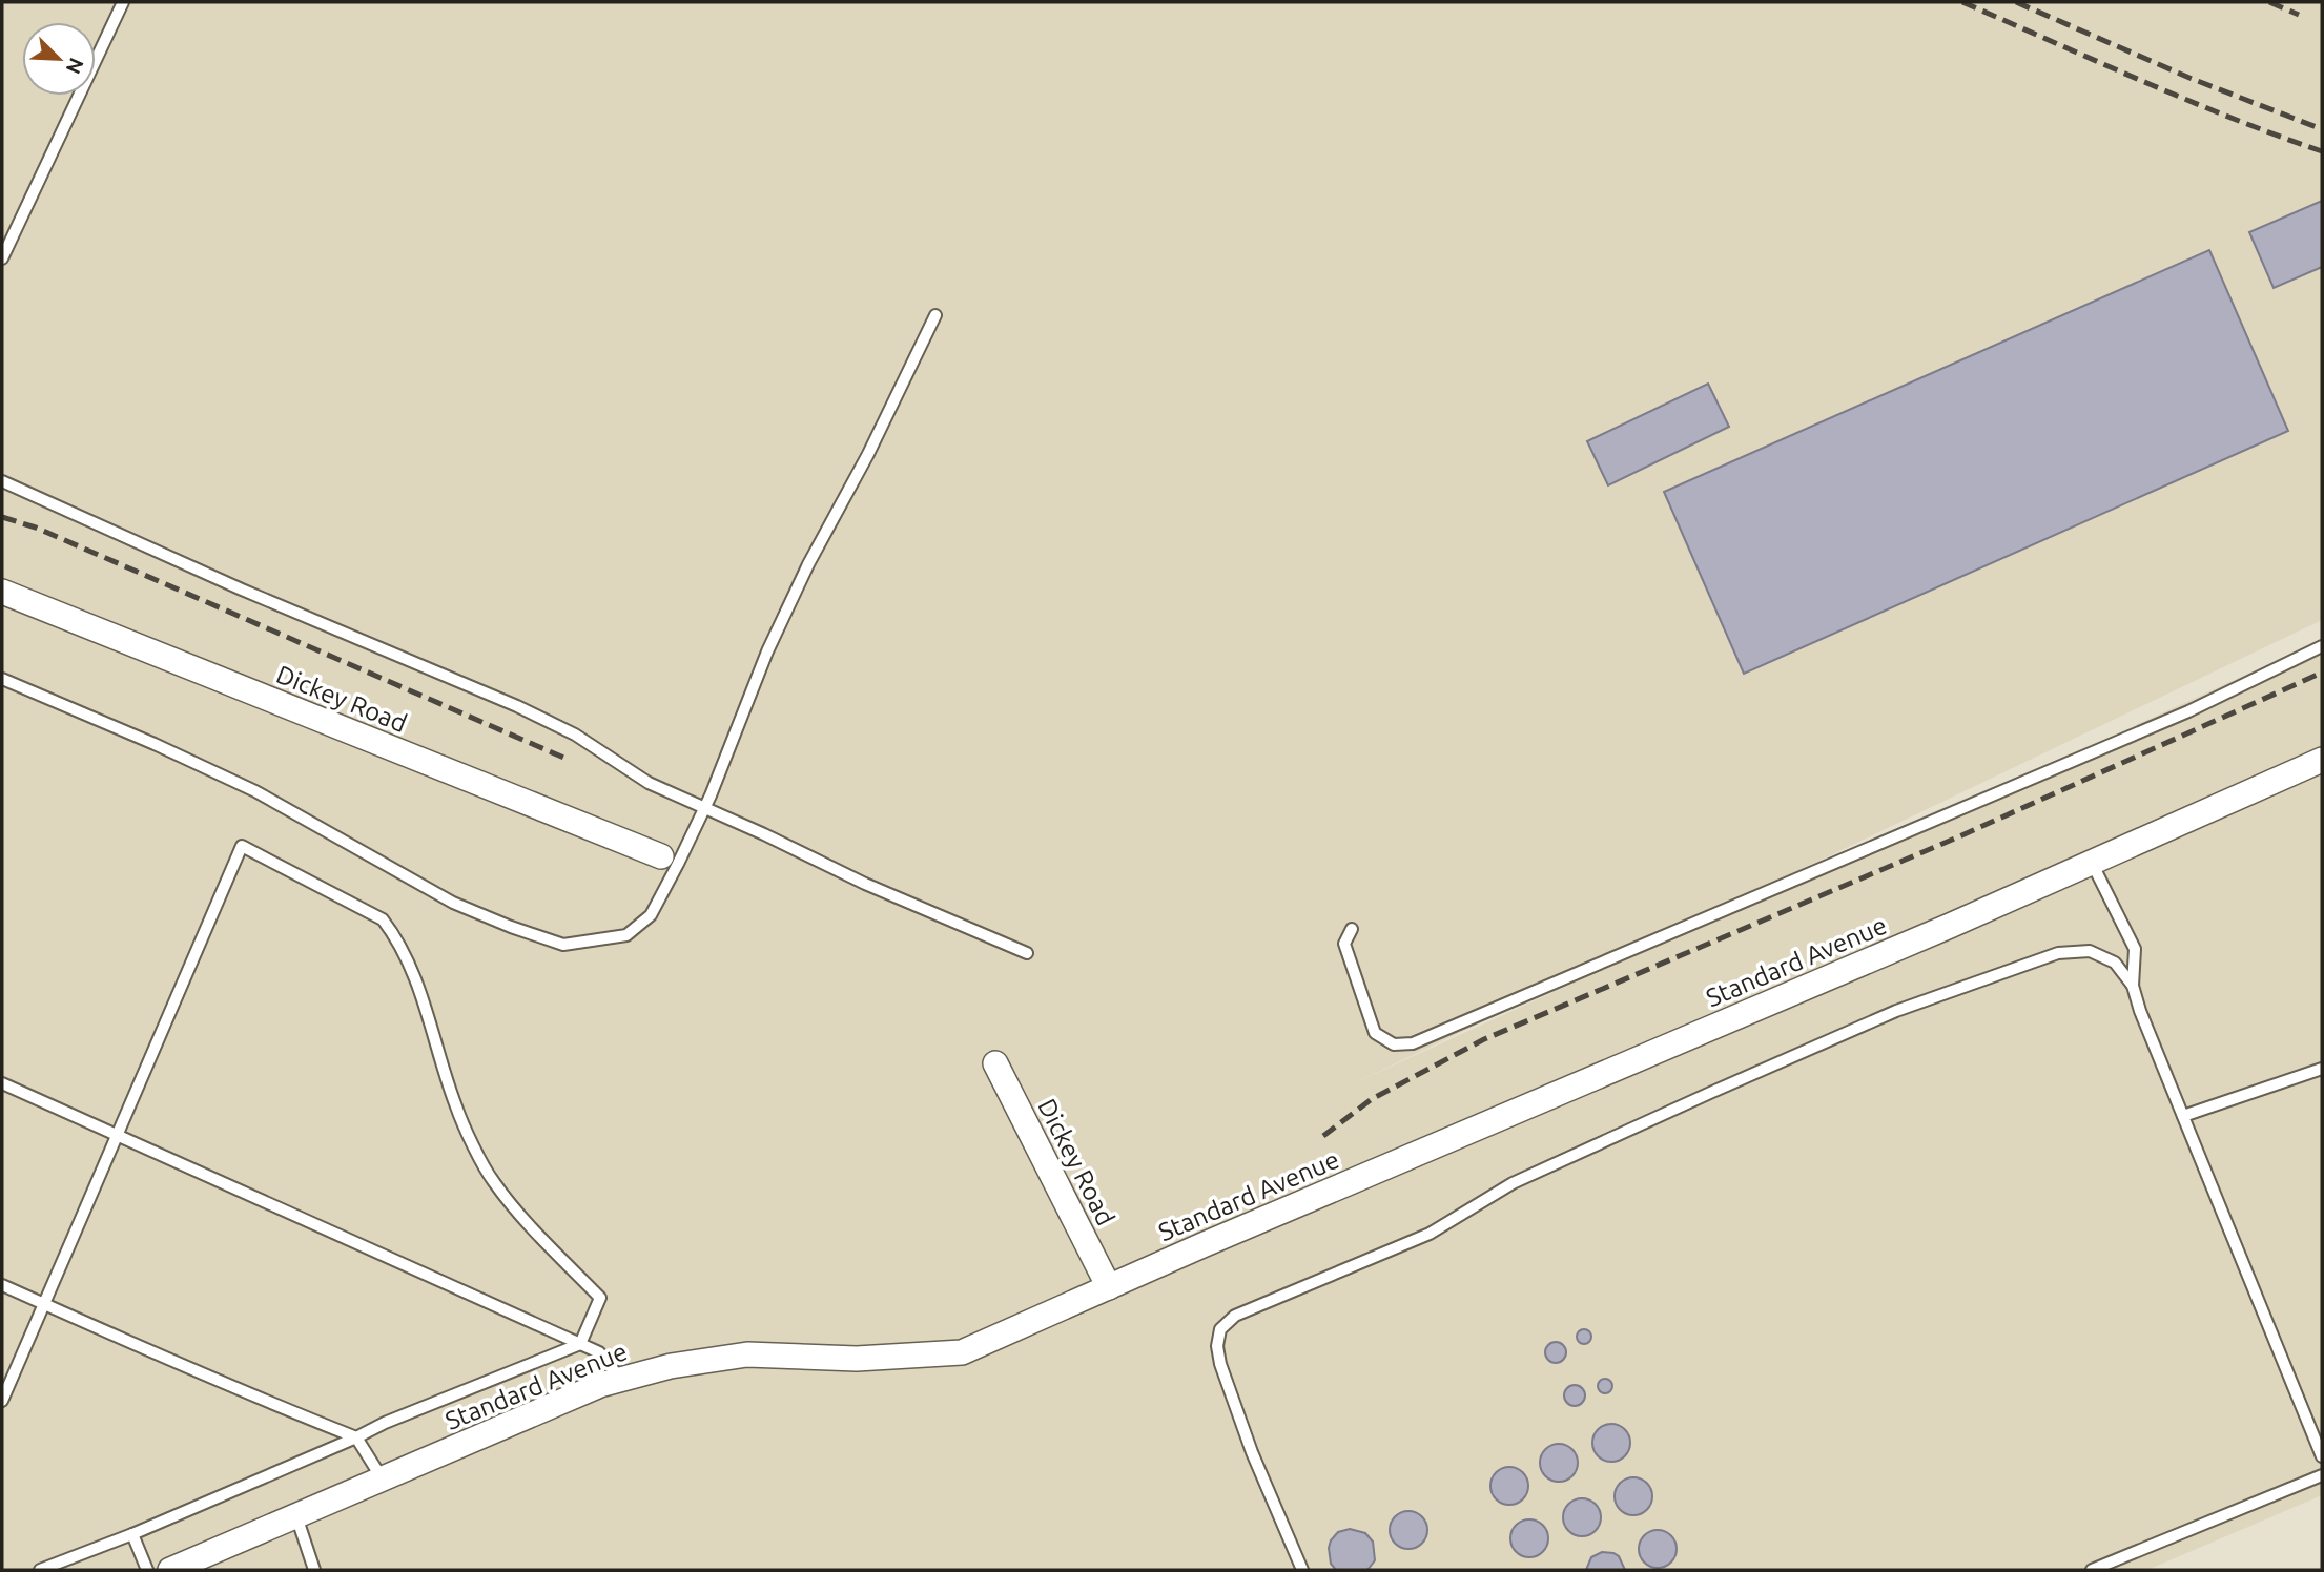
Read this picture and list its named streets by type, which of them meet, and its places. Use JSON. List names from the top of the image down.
{
  "streets": {
    "street": ["Dickey Road", "Standard Avenue"]
  },
  "crossings": [
    ["Dickey Road", "Standard Avenue"]
  ],
  "north": "bottom right"
}
